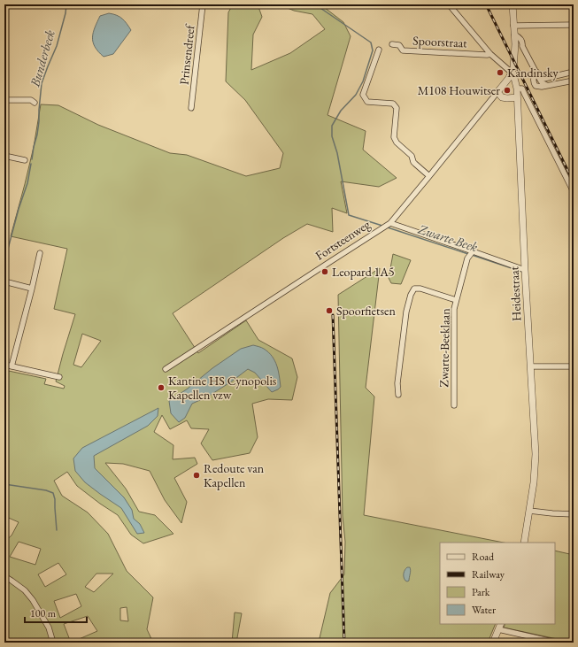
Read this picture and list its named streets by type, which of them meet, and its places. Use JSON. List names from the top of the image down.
{
  "streets": {
    "street": [
      "Spoorstraat",
      "Prinsendreef",
      "Fortsteenweg",
      "Heidestraat",
      "Zwarte-Beeklaan"
    ]
  },
  "crossings": [
    ["Fortsteenweg", "Heidestraat"]
  ],
  "water": ["Bunderbeek", "Zwarte Beek"],
  "places": [
    "Kandinsky",
    "M108 Houwitser",
    "Leopard 1A5",
    "Spoorfietsen",
    "Kantine HS Cynopolis Kapellen vzw",
    "Redoute van Kapellen"
  ],
  "legend": [
    "Road",
    "Railway",
    "Park",
    "Water"
  ],
  "scale_bar": "100 m"
}
